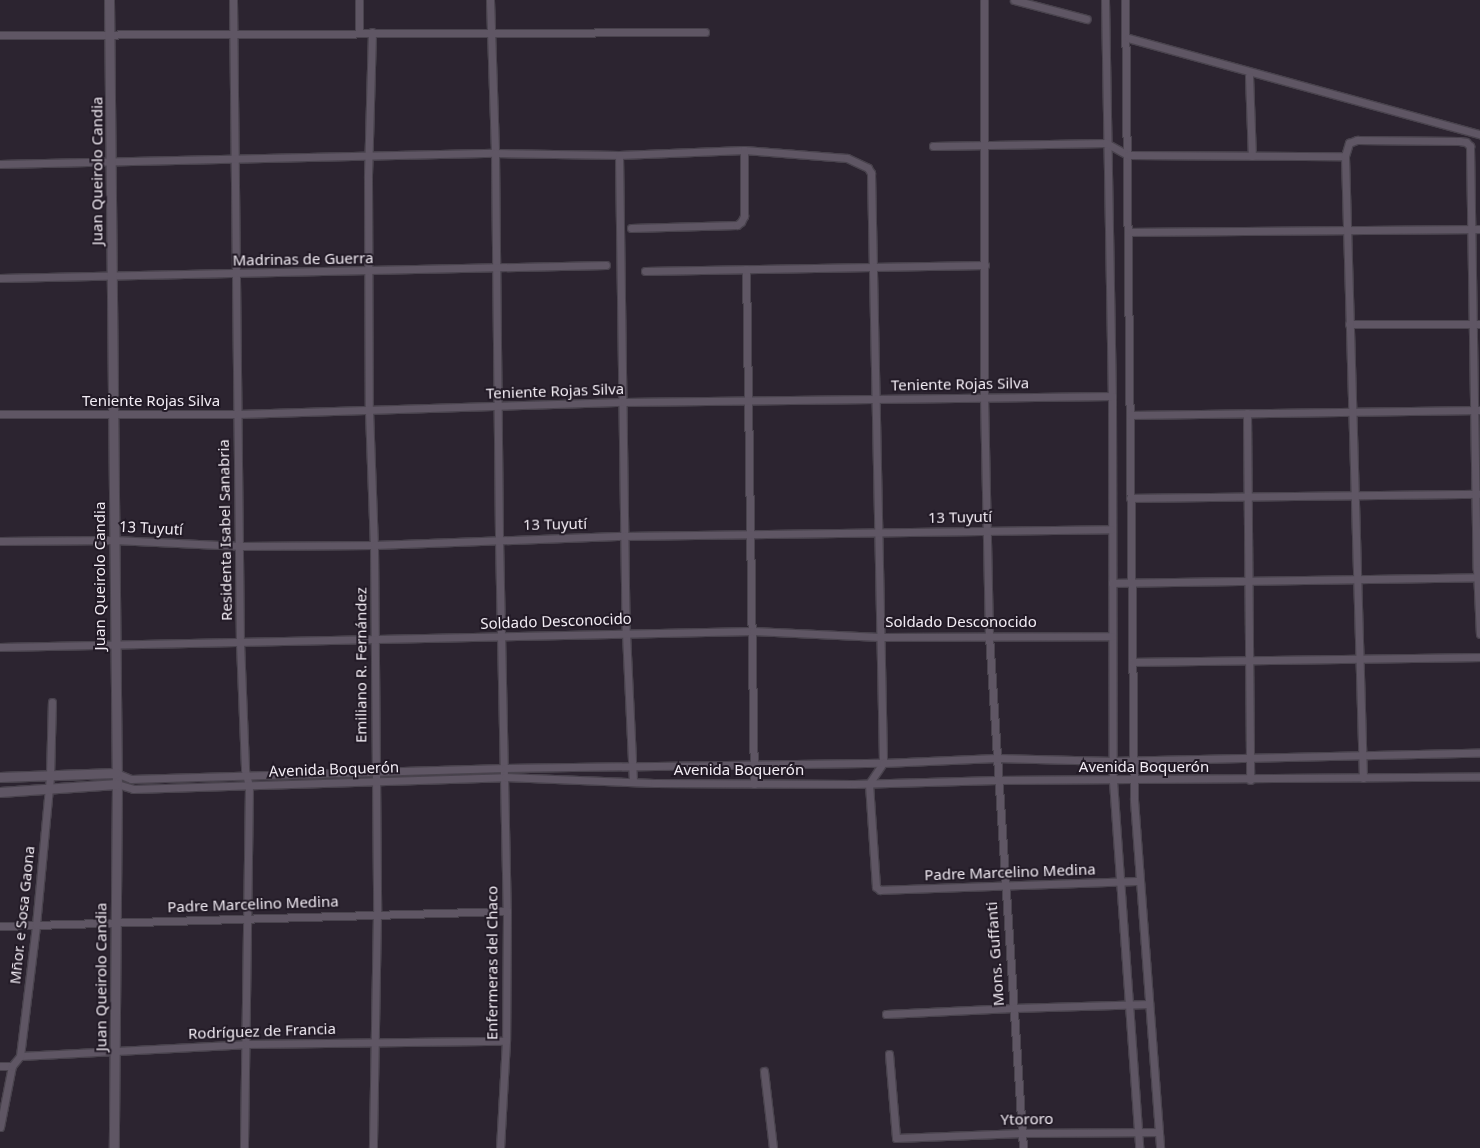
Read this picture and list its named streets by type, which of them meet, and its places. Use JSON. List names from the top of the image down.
{
  "streets": {
    "street": [
      "Juan Queirolo Candia",
      "Madrinas de Guerra",
      "Teniente Rojas Silva",
      "13 Tuyutí",
      "Residenta Isabel Sanabria",
      "Soldado Desconocido",
      "Emiliano R. Fernández",
      "Avenida Boquerón",
      "Padre Marcelino Medina",
      "Mñor. e Sosa Gaona",
      "Mons. Guffanti",
      "Enfermeras del Chaco",
      "Rodríguez de Francia",
      "Ytororo"
    ]
  },
  "crossings": [
    ["Juan Queirolo Candia", "Madrinas de Guerra"],
    ["Juan Queirolo Candia", "Teniente Rojas Silva"],
    ["Juan Queirolo Candia", "13 Tuyutí"],
    ["Juan Queirolo Candia", "Soldado Desconocido"],
    ["Juan Queirolo Candia", "Avenida Boquerón"],
    ["Juan Queirolo Candia", "Padre Marcelino Medina"],
    ["Juan Queirolo Candia", "Rodríguez de Francia"],
    ["Madrinas de Guerra", "Residenta Isabel Sanabria"],
    ["Madrinas de Guerra", "Emiliano R. Fernández"],
    ["Madrinas de Guerra", "Enfermeras del Chaco"],
    ["Teniente Rojas Silva", "Residenta Isabel Sanabria"],
    ["Teniente Rojas Silva", "Emiliano R. Fernández"],
    ["Teniente Rojas Silva", "Mons. Guffanti"],
    ["Teniente Rojas Silva", "Enfermeras del Chaco"],
    ["13 Tuyutí", "Residenta Isabel Sanabria"],
    ["13 Tuyutí", "Emiliano R. Fernández"],
    ["13 Tuyutí", "Mons. Guffanti"],
    ["13 Tuyutí", "Enfermeras del Chaco"],
    ["Residenta Isabel Sanabria", "Soldado Desconocido"],
    ["Residenta Isabel Sanabria", "Avenida Boquerón"],
    ["Residenta Isabel Sanabria", "Padre Marcelino Medina"],
    ["Residenta Isabel Sanabria", "Rodríguez de Francia"],
    ["Soldado Desconocido", "Emiliano R. Fernández"],
    ["Soldado Desconocido", "Mons. Guffanti"],
    ["Soldado Desconocido", "Enfermeras del Chaco"],
    ["Emiliano R. Fernández", "Avenida Boquerón"],
    ["Emiliano R. Fernández", "Padre Marcelino Medina"],
    ["Emiliano R. Fernández", "Rodríguez de Francia"],
    ["Avenida Boquerón", "Padre Marcelino Medina"],
    ["Avenida Boquerón", "Mñor. e Sosa Gaona"],
    ["Avenida Boquerón", "Mons. Guffanti"],
    ["Avenida Boquerón", "Enfermeras del Chaco"],
    ["Padre Marcelino Medina", "Mñor. e Sosa Gaona"],
    ["Padre Marcelino Medina", "Mons. Guffanti"],
    ["Padre Marcelino Medina", "Enfermeras del Chaco"],
    ["Mñor. e Sosa Gaona", "Rodríguez de Francia"],
    ["Mons. Guffanti", "Ytororo"],
    ["Enfermeras del Chaco", "Rodríguez de Francia"]
  ]
}
